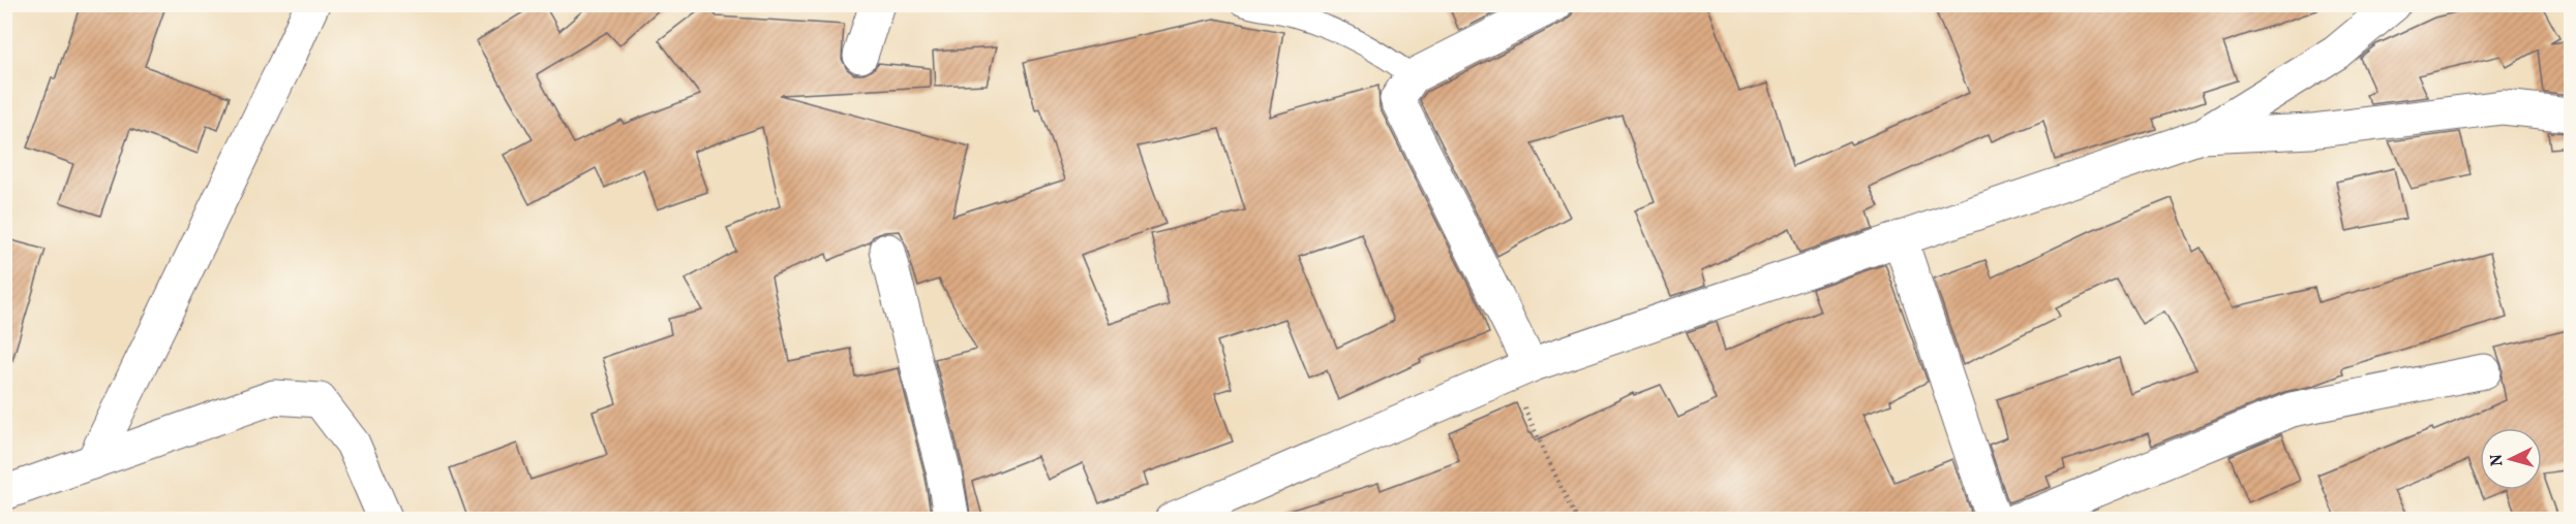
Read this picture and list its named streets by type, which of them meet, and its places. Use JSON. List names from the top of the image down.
{
  "north": "left"
}
